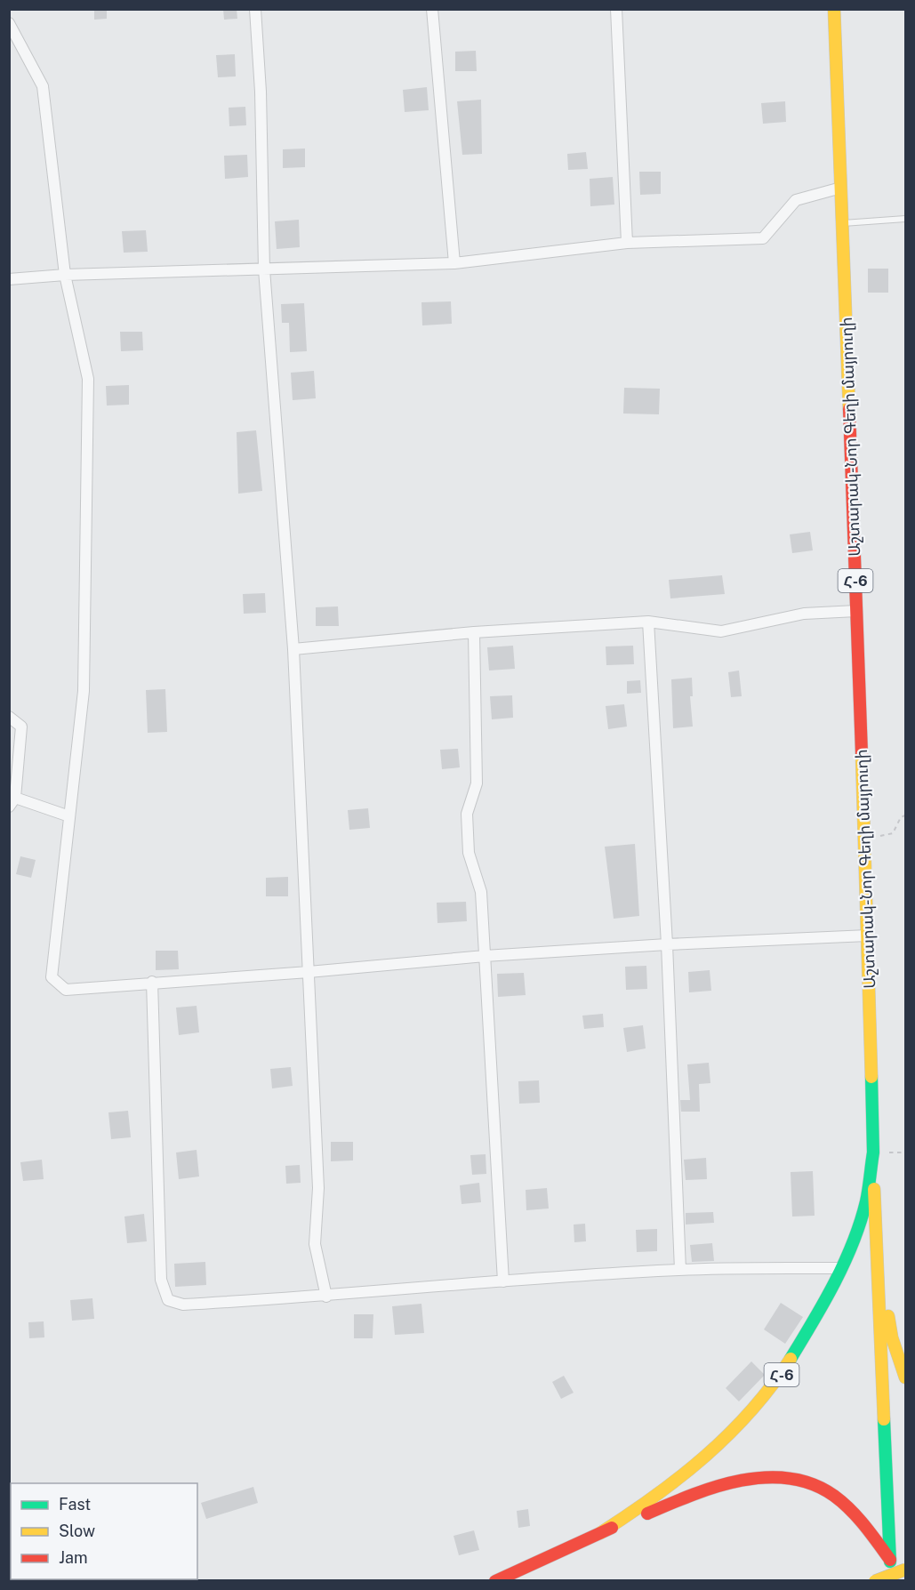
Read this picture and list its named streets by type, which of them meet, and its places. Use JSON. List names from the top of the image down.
{
  "streets": {
    "main road": ["Աշտարակ-Նոր Գեղի մայրուղի", "Հ-6"]
  },
  "crossings": [
    ["Աշտարակ-Նոր Գեղի մայրուղի", "Հ-6"]
  ],
  "legend": ["Fast", "Slow", "Jam"]
}
